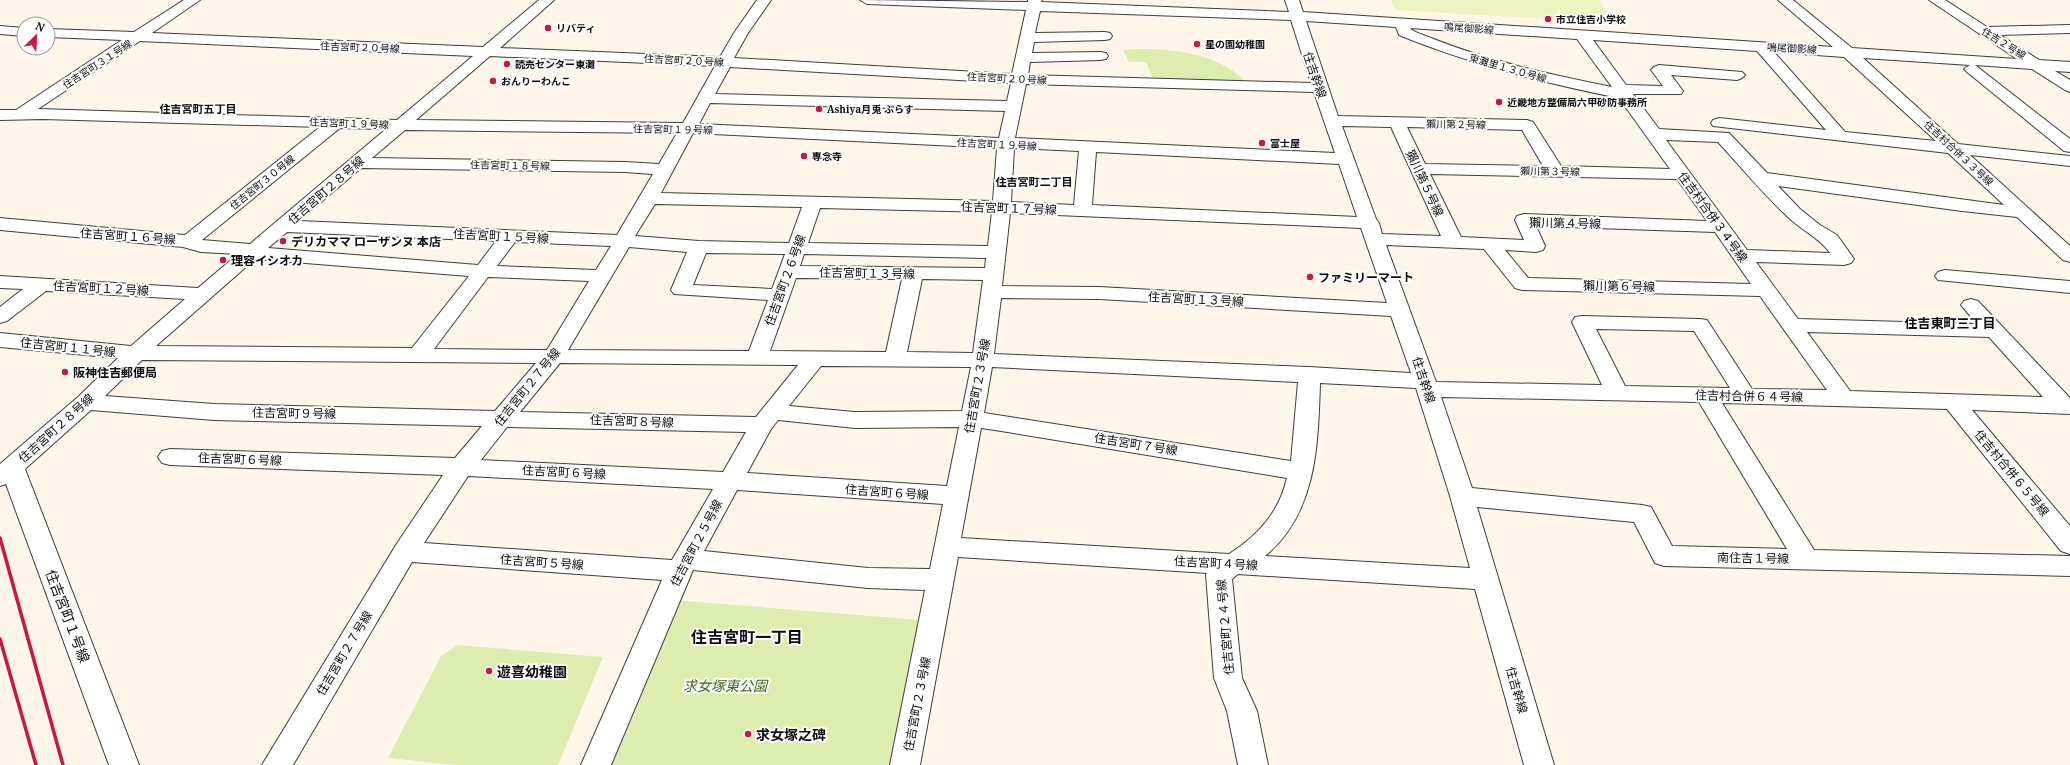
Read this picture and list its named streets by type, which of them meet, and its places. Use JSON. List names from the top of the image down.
{
  "streets": {
    "street": [
      "鳴尾御影線",
      "住吉２号線",
      "住吉宮町２０号線",
      "住吉宮町３１号線",
      "東灘里１３０号線",
      "住吉幹線",
      "住吉宮町１９号線",
      "獺川第２号線",
      "住吉村合併３３号線",
      "住吉宮町１８号線",
      "獺川第３号線",
      "住吉宮町３０号線",
      "獺川第５号線",
      "住吉宮町２８号線",
      "住吉宮町１７号線",
      "住吉村合併３４号線",
      "獺川第４号線",
      "住吉宮町１６号線",
      "住吉宮町１５号線",
      "住吉宮町１３号線",
      "住吉宮町２６号線",
      "獺川第６号線",
      "住吉宮町１２号線",
      "住吉宮町１１号線",
      "住吉宮町２３号線",
      "住吉宮町２７号線",
      "住吉村合併６４号線",
      "住吉宮町９号線",
      "住吉宮町８号線",
      "住吉宮町７号線",
      "住吉宮町６号線",
      "住吉村合併６５号線",
      "住吉宮町２５号線",
      "南住吉１号線",
      "住吉宮町５号線",
      "住吉宮町４号線",
      "住吉宮町１号線",
      "住吉宮町２４号線"
    ]
  },
  "crossings": [
    ["鳴尾御影線", "住吉２号線"],
    ["鳴尾御影線", "東灘里１３０号線"],
    ["鳴尾御影線", "住吉幹線"],
    ["鳴尾御影線", "住吉村合併３３号線"],
    ["鳴尾御影線", "住吉村合併３４号線"],
    ["鳴尾御影線", "住吉宮町２３号線"],
    ["住吉宮町２０号線", "住吉宮町３１号線"],
    ["住吉宮町２０号線", "住吉幹線"],
    ["住吉宮町２０号線", "住吉宮町２８号線"],
    ["住吉宮町２０号線", "住吉宮町２３号線"],
    ["住吉宮町２０号線", "住吉宮町２７号線"],
    ["住吉宮町３１号線", "住吉宮町１９号線"],
    ["東灘里１３０号線", "住吉村合併３４号線"],
    ["住吉幹線", "住吉宮町１９号線"],
    ["住吉幹線", "獺川第２号線"],
    ["住吉幹線", "住吉宮町１７号線"],
    ["住吉幹線", "獺川第４号線"],
    ["住吉幹線", "住吉宮町１３号線"],
    ["住吉幹線", "住吉村合併６４号線"],
    ["住吉幹線", "南住吉１号線"],
    ["住吉幹線", "住吉宮町４号線"],
    ["住吉宮町１９号線", "住吉宮町３０号線"],
    ["住吉宮町１９号線", "住吉宮町２８号線"],
    ["住吉宮町１９号線", "住吉宮町２３号線"],
    ["住吉宮町１９号線", "住吉宮町２７号線"],
    ["獺川第２号線", "獺川第３号線"],
    ["獺川第２号線", "獺川第５号線"],
    ["住吉宮町１８号線", "住吉宮町２８号線"],
    ["住吉宮町１８号線", "住吉宮町２７号線"],
    ["獺川第３号線", "獺川第５号線"],
    ["獺川第３号線", "住吉村合併３４号線"],
    ["住吉宮町３０号線", "住吉宮町１６号線"],
    ["獺川第５号線", "獺川第４号線"],
    ["住吉宮町２８号線", "住吉宮町１６号線"],
    ["住吉宮町２８号線", "住吉宮町１５号線"],
    ["住吉宮町２８号線", "住吉宮町１２号線"],
    ["住吉宮町２８号線", "住吉宮町１１号線"],
    ["住吉宮町２８号線", "住吉宮町９号線"],
    ["住吉宮町２８号線", "住吉宮町１号線"],
    ["住吉宮町１７号線", "獺川第４号線"],
    ["住吉宮町１７号線", "住吉宮町２６号線"],
    ["住吉宮町１７号線", "住吉宮町２３号線"],
    ["住吉宮町１７号線", "住吉宮町２７号線"],
    ["住吉村合併３４号線", "獺川第４号線"],
    ["住吉村合併３４号線", "獺川第６号線"],
    ["住吉村合併３４号線", "住吉村合併６４号線"],
    ["獺川第４号線", "獺川第６号線"],
    ["住吉宮町１６号線", "住吉宮町２７号線"],
    ["住吉宮町１５号線", "住吉宮町２６号線"],
    ["住吉宮町１５号線", "住吉宮町２３号線"],
    ["住吉宮町１５号線", "住吉宮町２７号線"],
    ["住吉宮町１３号線", "住吉宮町２６号線"],
    ["住吉宮町１３号線", "住吉宮町２３号線"],
    ["住吉宮町２６号線", "住吉宮町１１号線"],
    ["住吉宮町２６号線", "住吉村合併６４号線"],
    ["住吉宮町１１号線", "住吉宮町２７号線"],
    ["住吉宮町１１号線", "住吉村合併６４号線"],
    ["住吉宮町２３号線", "住吉村合併６４号線"],
    ["住吉宮町２３号線", "住吉宮町８号線"],
    ["住吉宮町２３号線", "住吉宮町７号線"],
    ["住吉宮町２３号線", "住吉宮町６号線"],
    ["住吉宮町２３号線", "住吉宮町５号線"],
    ["住吉宮町２３号線", "住吉宮町４号線"],
    ["住吉宮町２７号線", "住吉宮町９号線"],
    ["住吉宮町２７号線", "住吉宮町８号線"],
    ["住吉宮町２７号線", "住吉宮町６号線"],
    ["住吉宮町２７号線", "住吉宮町５号線"],
    ["住吉村合併６４号線", "住吉村合併６５号線"],
    ["住吉村合併６４号線", "住吉宮町２５号線"],
    ["住吉村合併６４号線", "住吉宮町２４号線"],
    ["住吉宮町９号線", "住吉宮町８号線"],
    ["住吉宮町８号線", "住吉宮町７号線"],
    ["住吉宮町８号線", "住吉宮町２５号線"],
    ["住吉宮町７号線", "住吉宮町２４号線"],
    ["住吉宮町６号線", "住吉宮町２５号線"],
    ["住吉宮町２５号線", "住吉宮町５号線"],
    ["住吉宮町４号線", "住吉宮町２４号線"]
  ],
  "districts": [
    "住吉宮町五丁目",
    "住吉宮町二丁目",
    "住吉東町三丁目",
    "住吉宮町一丁目"
  ],
  "parks": ["求女塚東公園"],
  "places": [
    "市立住吉小学校",
    "リバティ",
    "星の園幼稚園",
    "読売センター東灘",
    "おんりーわんこ",
    "近畿地方整備局六甲砂防事務所",
    "Ashiya月兎 ぷらす",
    "富士屋",
    "専念寺",
    "デリカママ ローザンヌ 本店",
    "理容イシオカ",
    "ファミリーマート",
    "阪神住吉郵便局",
    "遊喜幼稚園",
    "求女塚之碑"
  ],
  "north": "top right"
}
